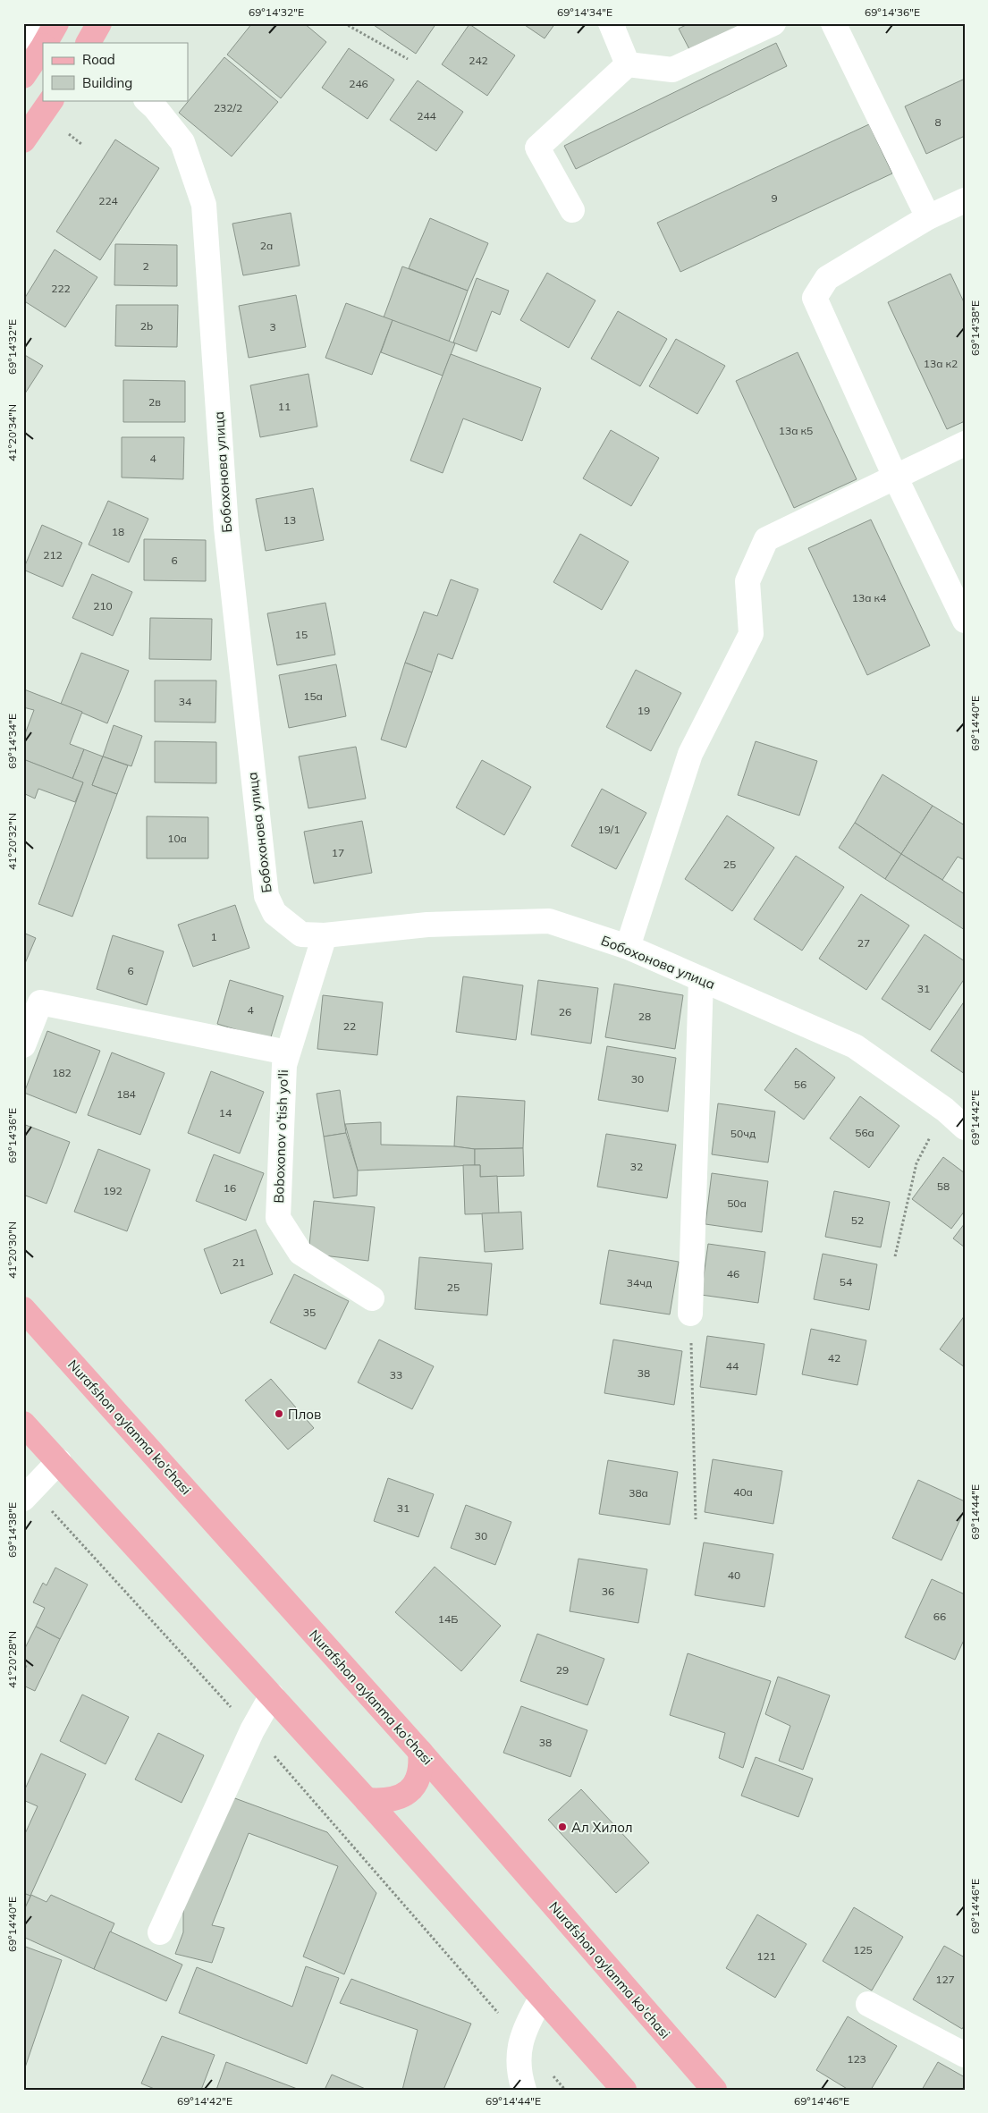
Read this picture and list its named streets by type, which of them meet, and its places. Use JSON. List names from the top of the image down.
{
  "streets": {
    "main road": ["Nurafshon aylanma ko'chasi"],
    "street": ["Бобохонова улица", "Boboxonov o'tish yo'li"]
  },
  "crossings": [
    ["Бобохонова улица", "Boboxonov o'tish yo'li"]
  ],
  "places": ["Плов", "Ал Хилол"],
  "house_numbers": [
    "242",
    "246",
    "232/2",
    "244",
    "8",
    "9",
    "224",
    "2a",
    "2",
    "222",
    "2b",
    "3",
    "13a к2",
    "2в",
    "11",
    "13a к5",
    "4",
    "13",
    "18",
    "212",
    "6",
    "13a к4",
    "210",
    "15",
    "15a",
    "34",
    "19",
    "19/1",
    "10a",
    "17",
    "25",
    "1",
    "27",
    "6",
    "31",
    "4",
    "26",
    "28",
    "22",
    "182",
    "30",
    "56",
    "184",
    "14",
    "56a",
    "50чд",
    "32",
    "58",
    "16",
    "192",
    "50а",
    "52",
    "21",
    "46",
    "54",
    "34чд",
    "25",
    "35",
    "42",
    "44",
    "38",
    "33",
    "40a",
    "38a",
    "31",
    "30",
    "40",
    "36",
    "66",
    "14Б",
    "29",
    "38",
    "125",
    "121",
    "127",
    "123"
  ],
  "legend": ["Road", "Building"],
  "coordinates": [
    "69°14'32\"E",
    "69°14'34\"E",
    "69°14'36\"E",
    "69°14'38\"E",
    "41°20'34\"N",
    "69°14'40\"E",
    "41°20'32\"N",
    "69°14'42\"E",
    "41°20'30\"N",
    "69°14'44\"E",
    "41°20'28\"N",
    "69°14'46\"E"
  ]
}
